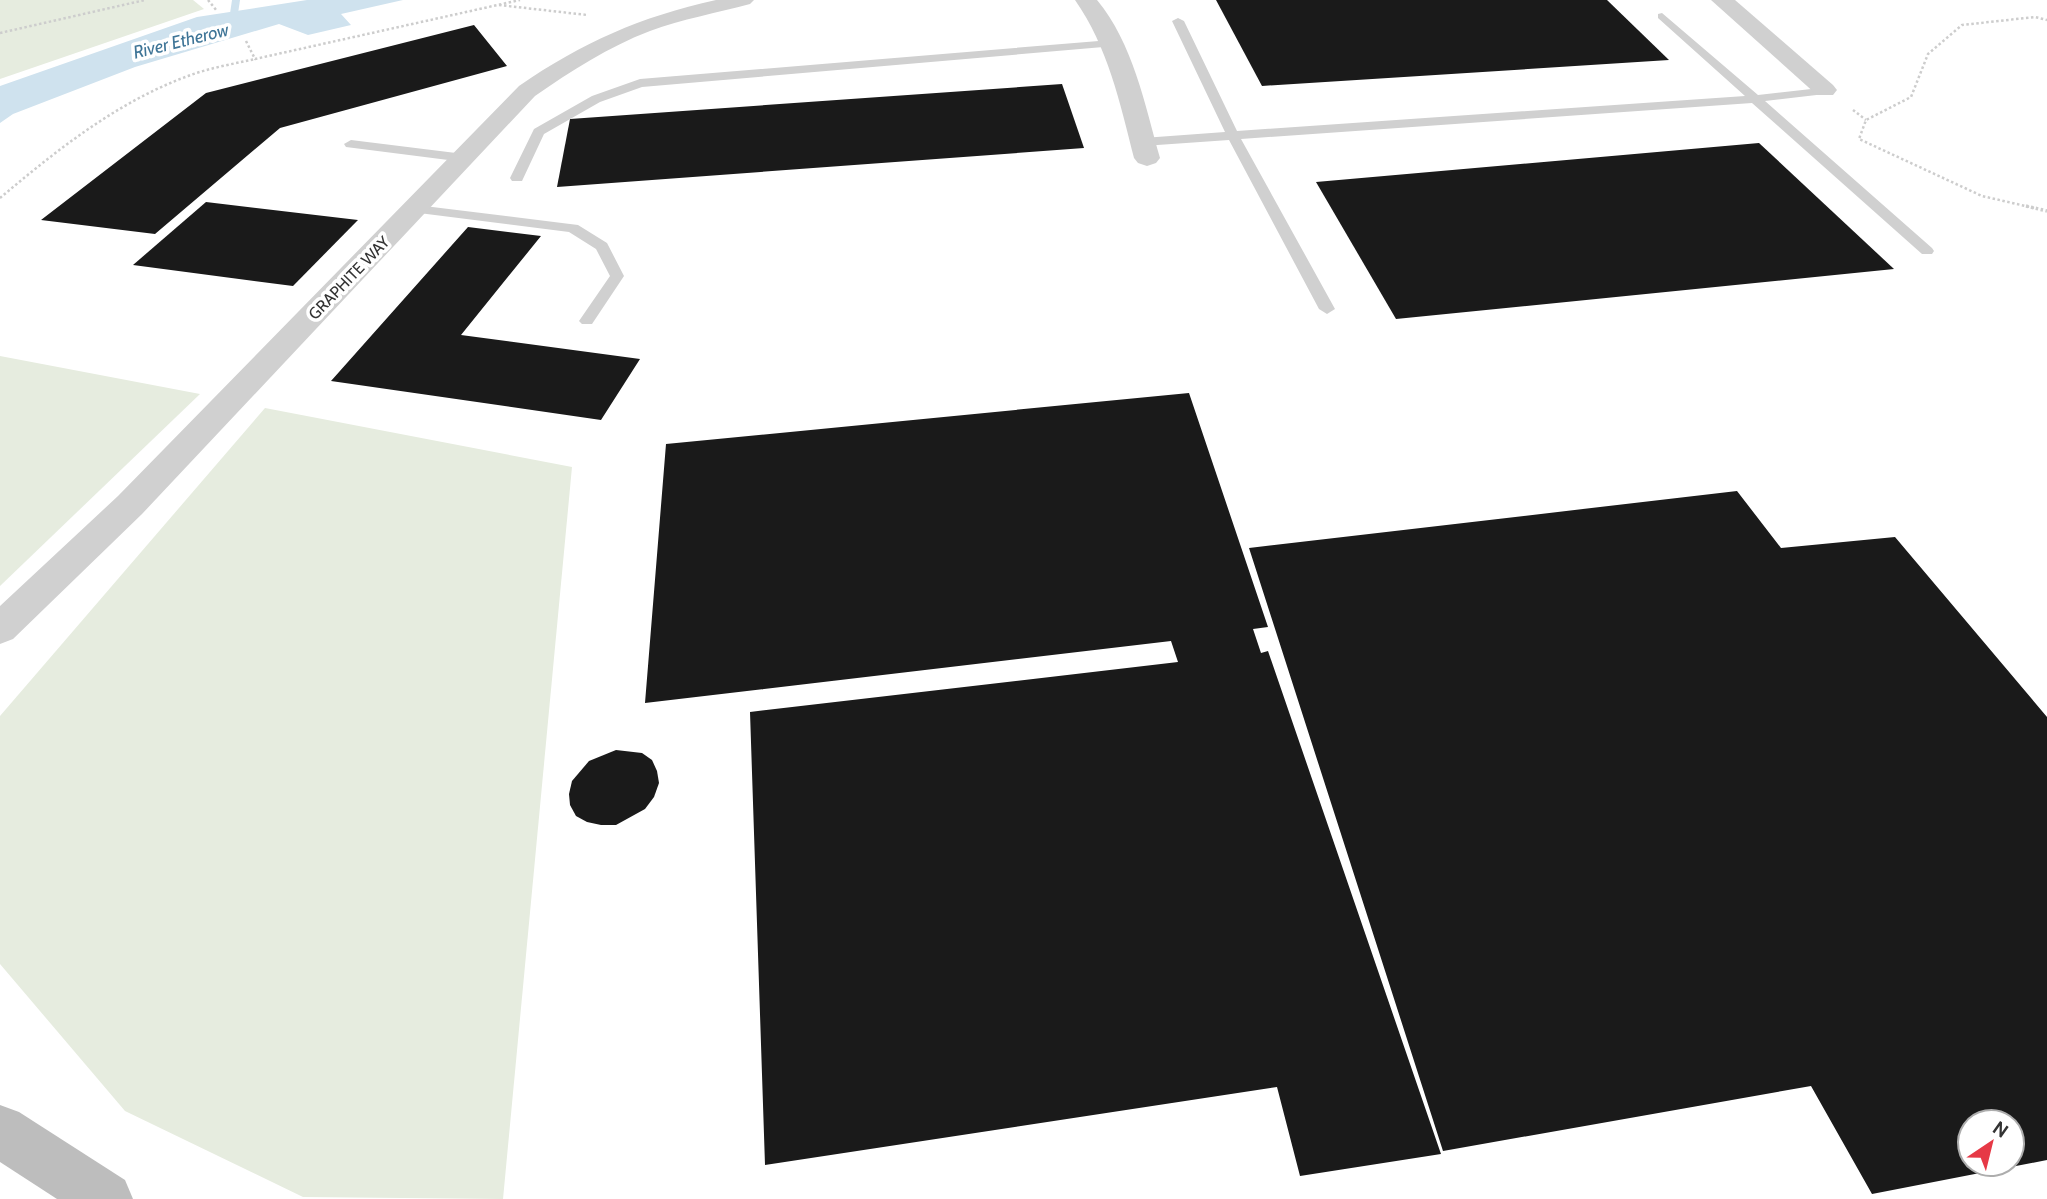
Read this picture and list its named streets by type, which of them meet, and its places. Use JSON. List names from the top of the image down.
{
  "streets": {
    "street": ["GRAPHITE WAY"]
  },
  "water": ["River Etherow"],
  "north": "top right"
}
